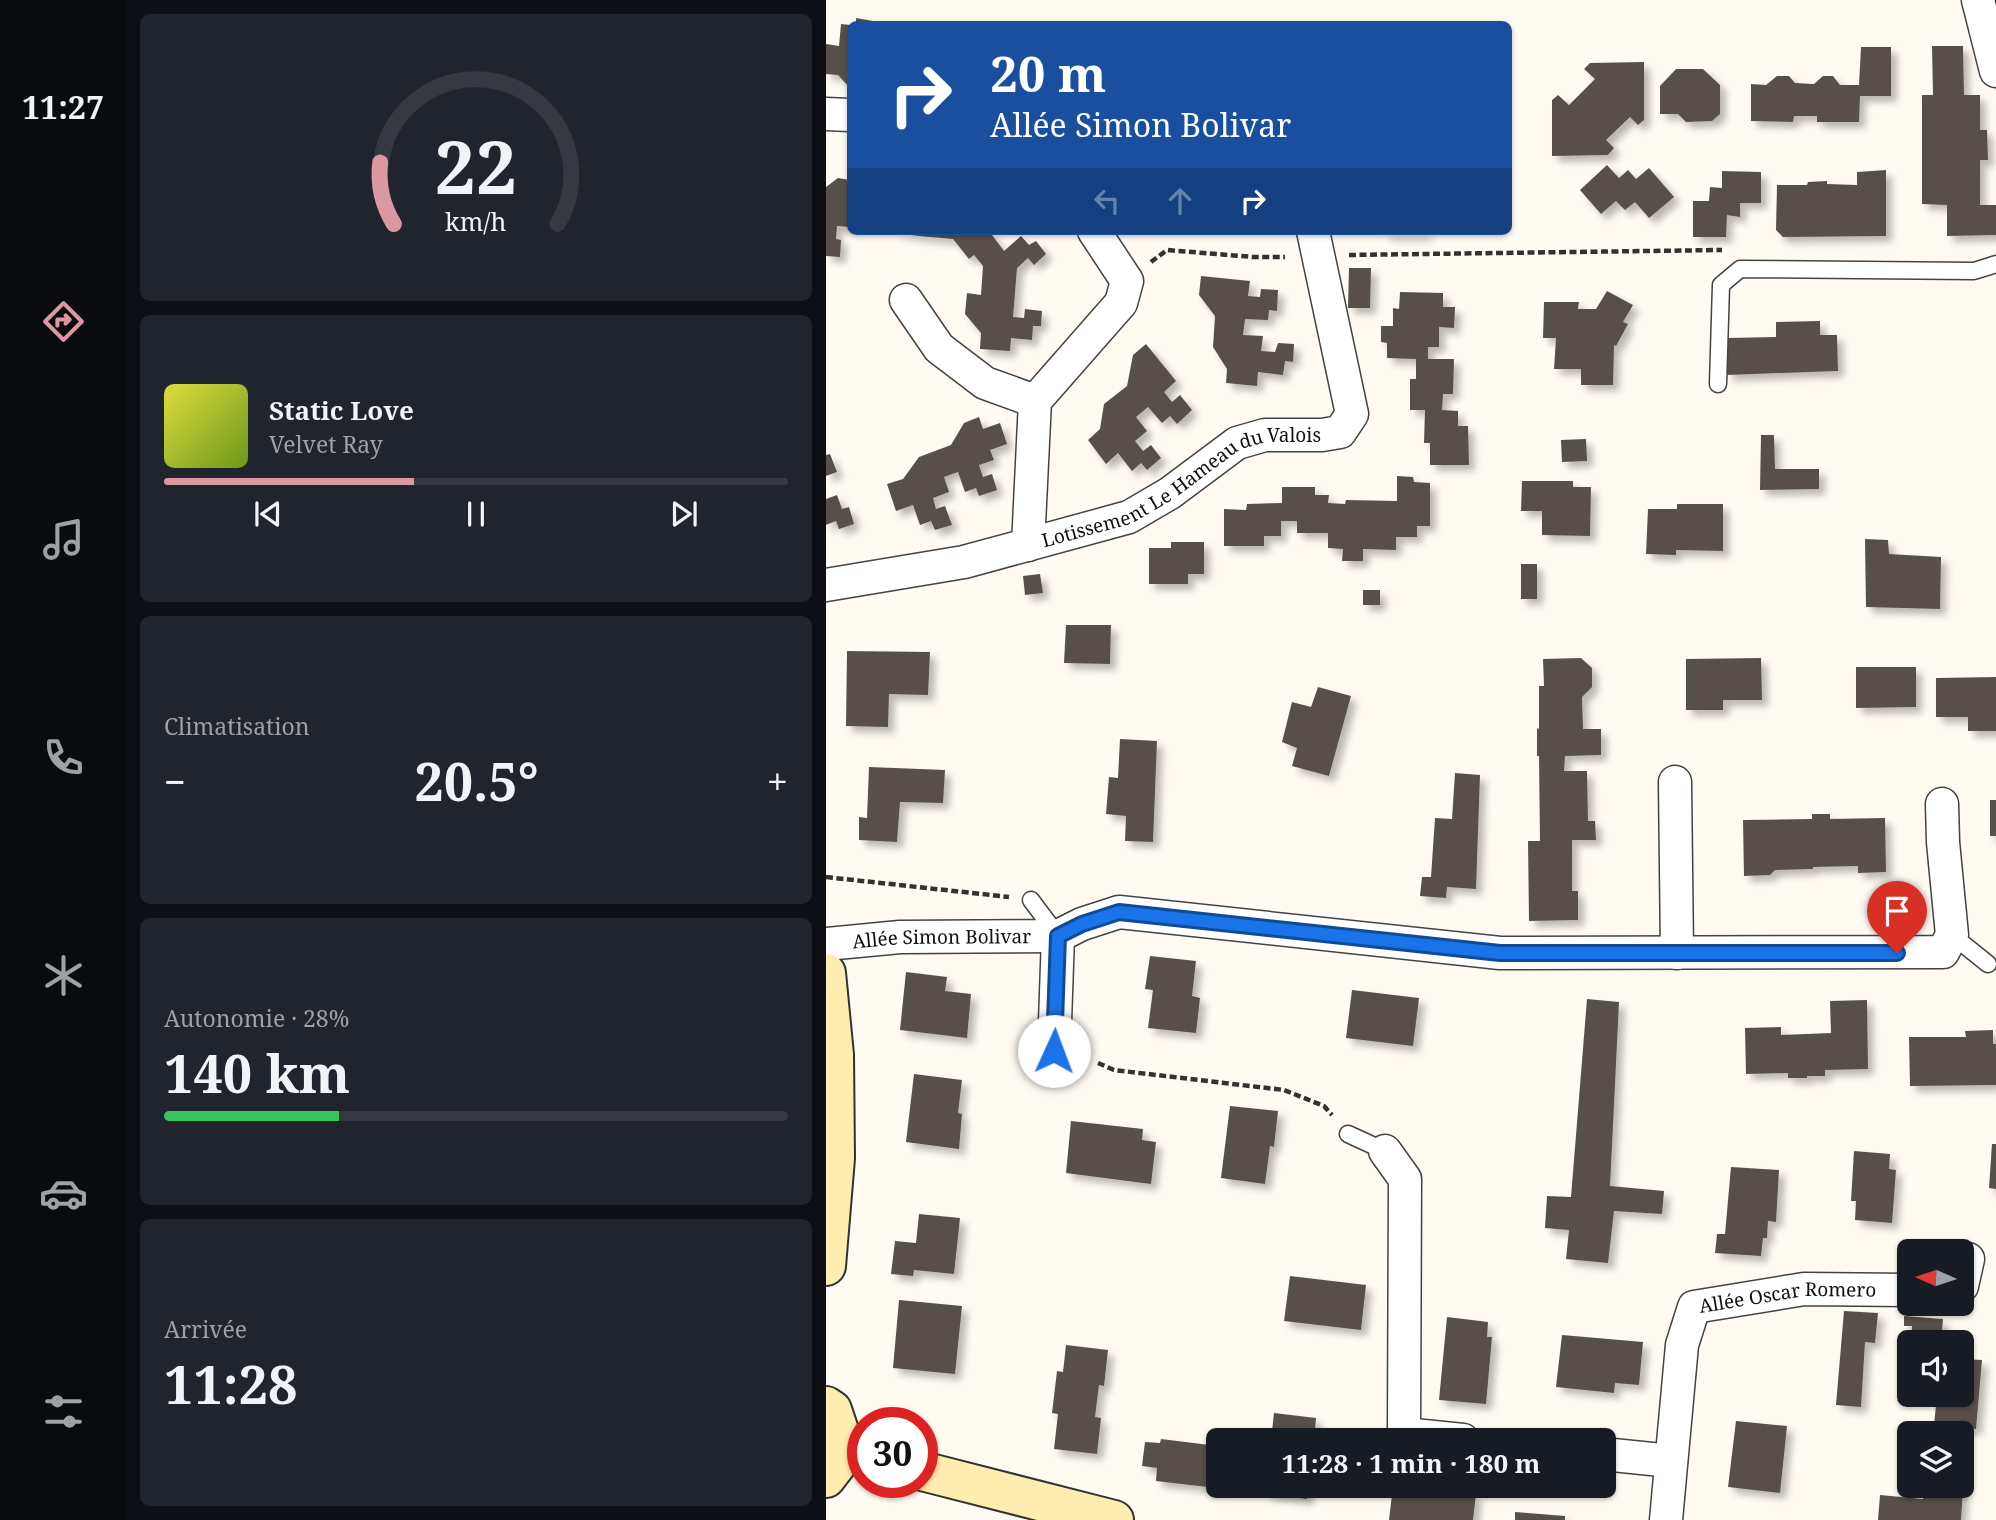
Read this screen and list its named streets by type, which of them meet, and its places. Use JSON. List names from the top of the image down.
{
  "streets": {
    "street": ["Lotissement Le Hameau du Valois", "Allée Simon Bolivar", "Allée Oscar Romero"]
  },
  "north": "left",
  "page": {
    "tabs": "11:27",
    "turn": ["20 m", "Allée Simon Bolivar"],
    "song": ["Static Love", "Velvet Ray"],
    "tile": [
      "Climatisation",
      ["Autonomie · 28%", "140 km"],
      ["Arrivée", "11:28"]
    ],
    "heat": ["−", "20.5°", "+"],
    "limit": "30",
    "trip": "11:28 · 1 min · 180 m",
    "gauge": ["22", "km/h"]
  }
}
